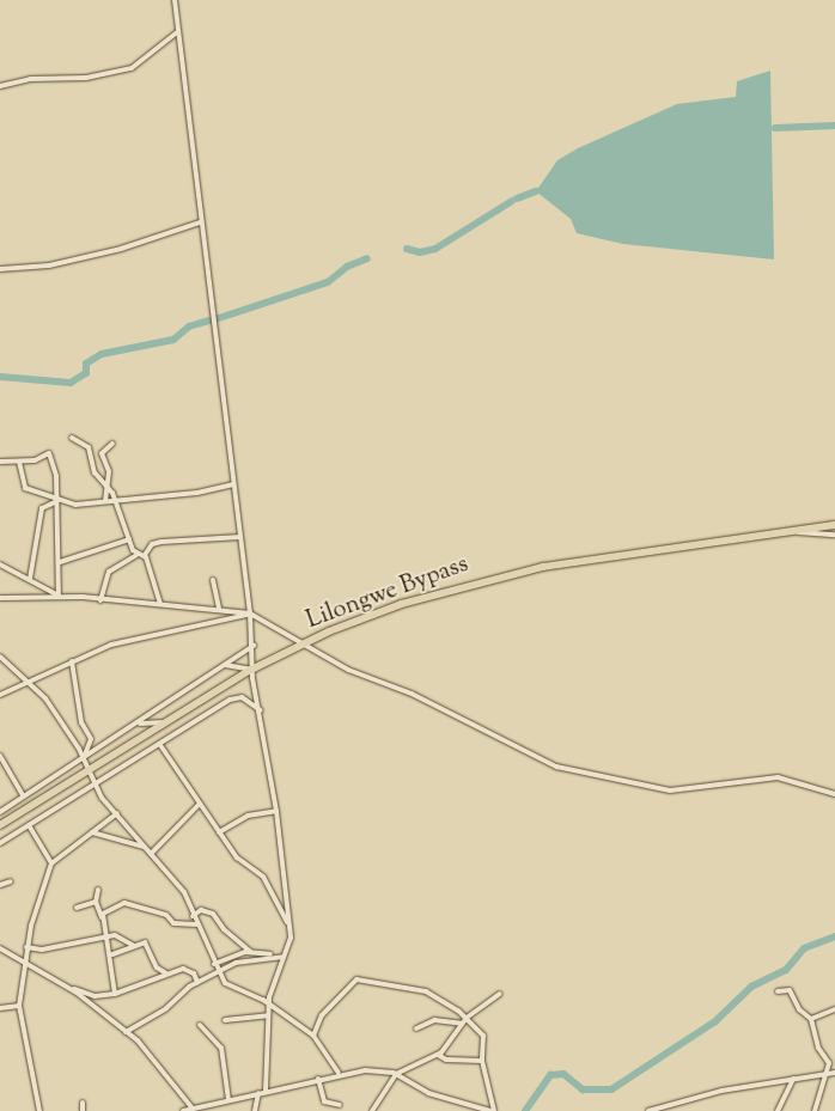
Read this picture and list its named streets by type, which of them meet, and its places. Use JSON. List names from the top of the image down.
{
  "streets": {
    "main road": ["Lilongwe Bypass"]
  }
}
